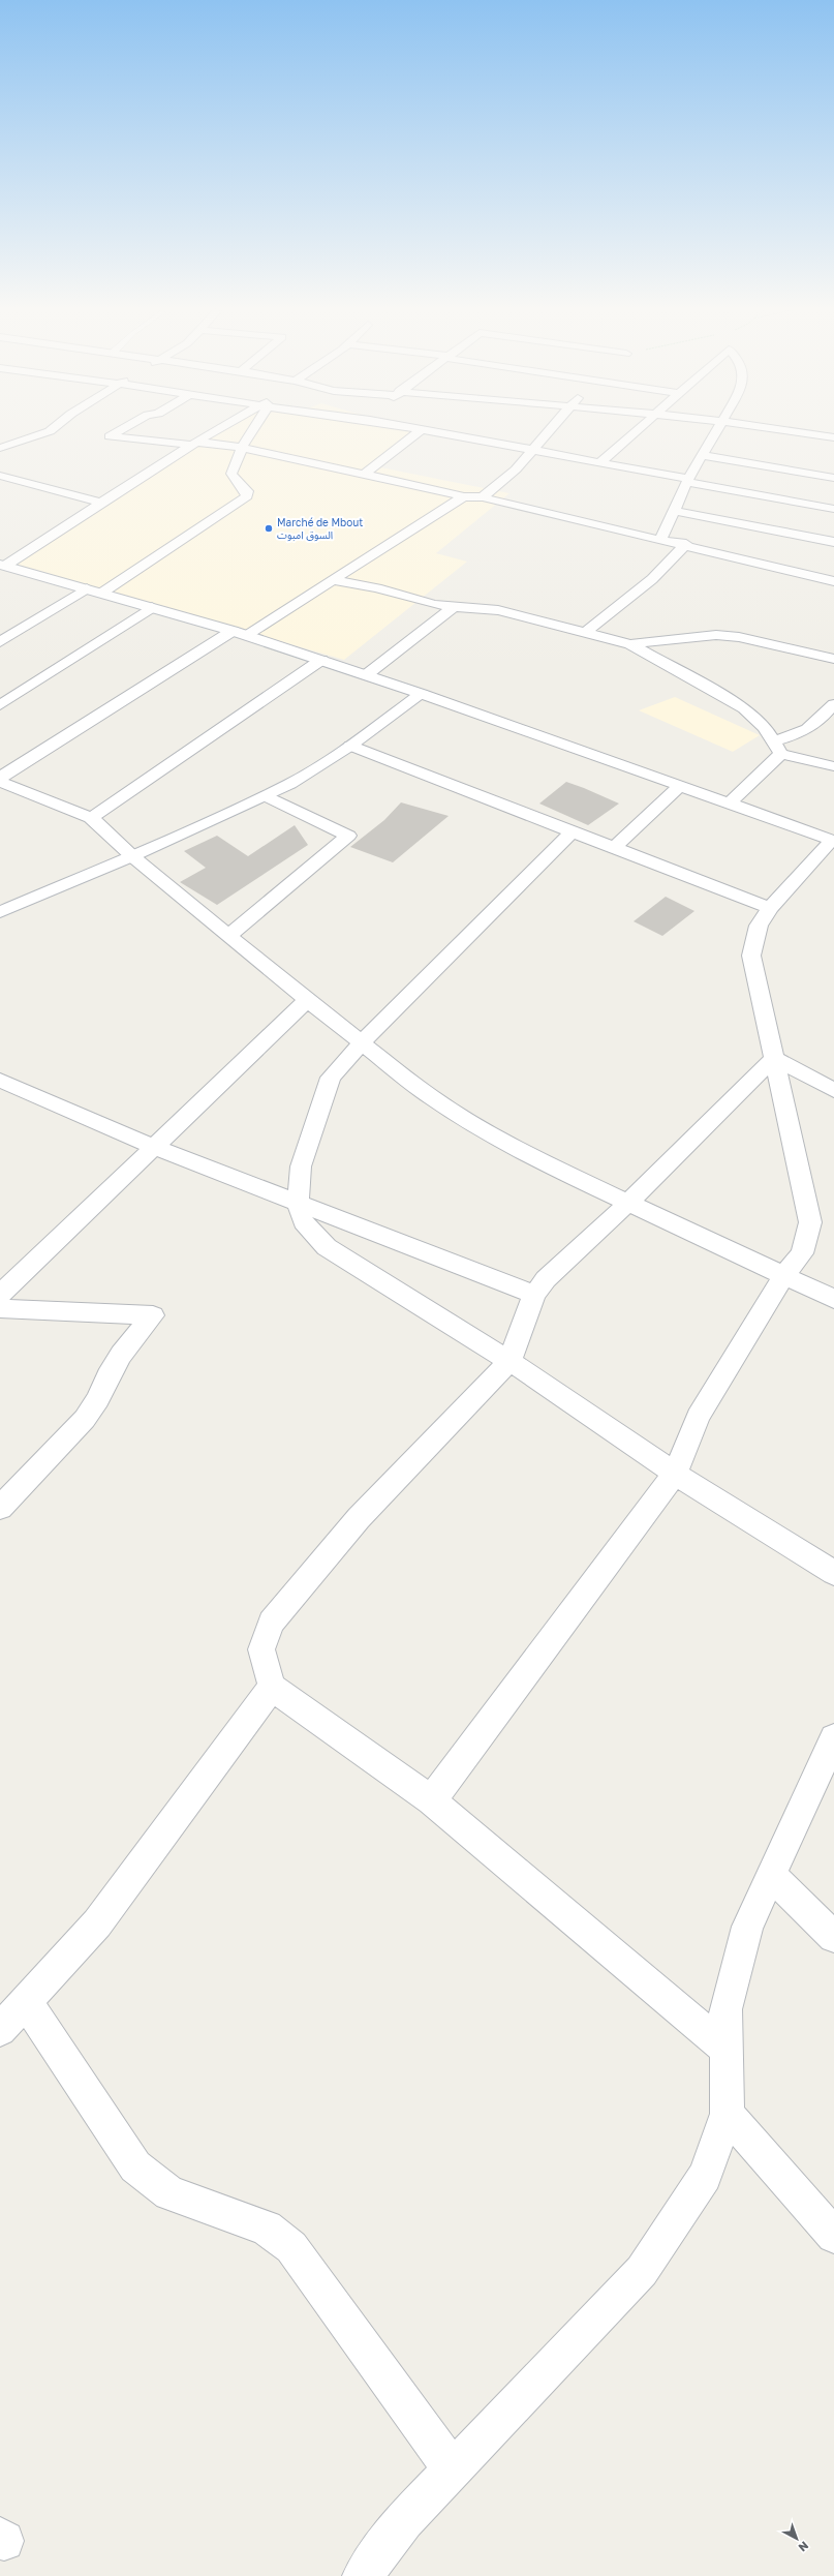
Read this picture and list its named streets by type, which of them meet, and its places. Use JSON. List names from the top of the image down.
{
  "places": ["Marché de Mbout السوق امبوت"],
  "north": "bottom right"
}
